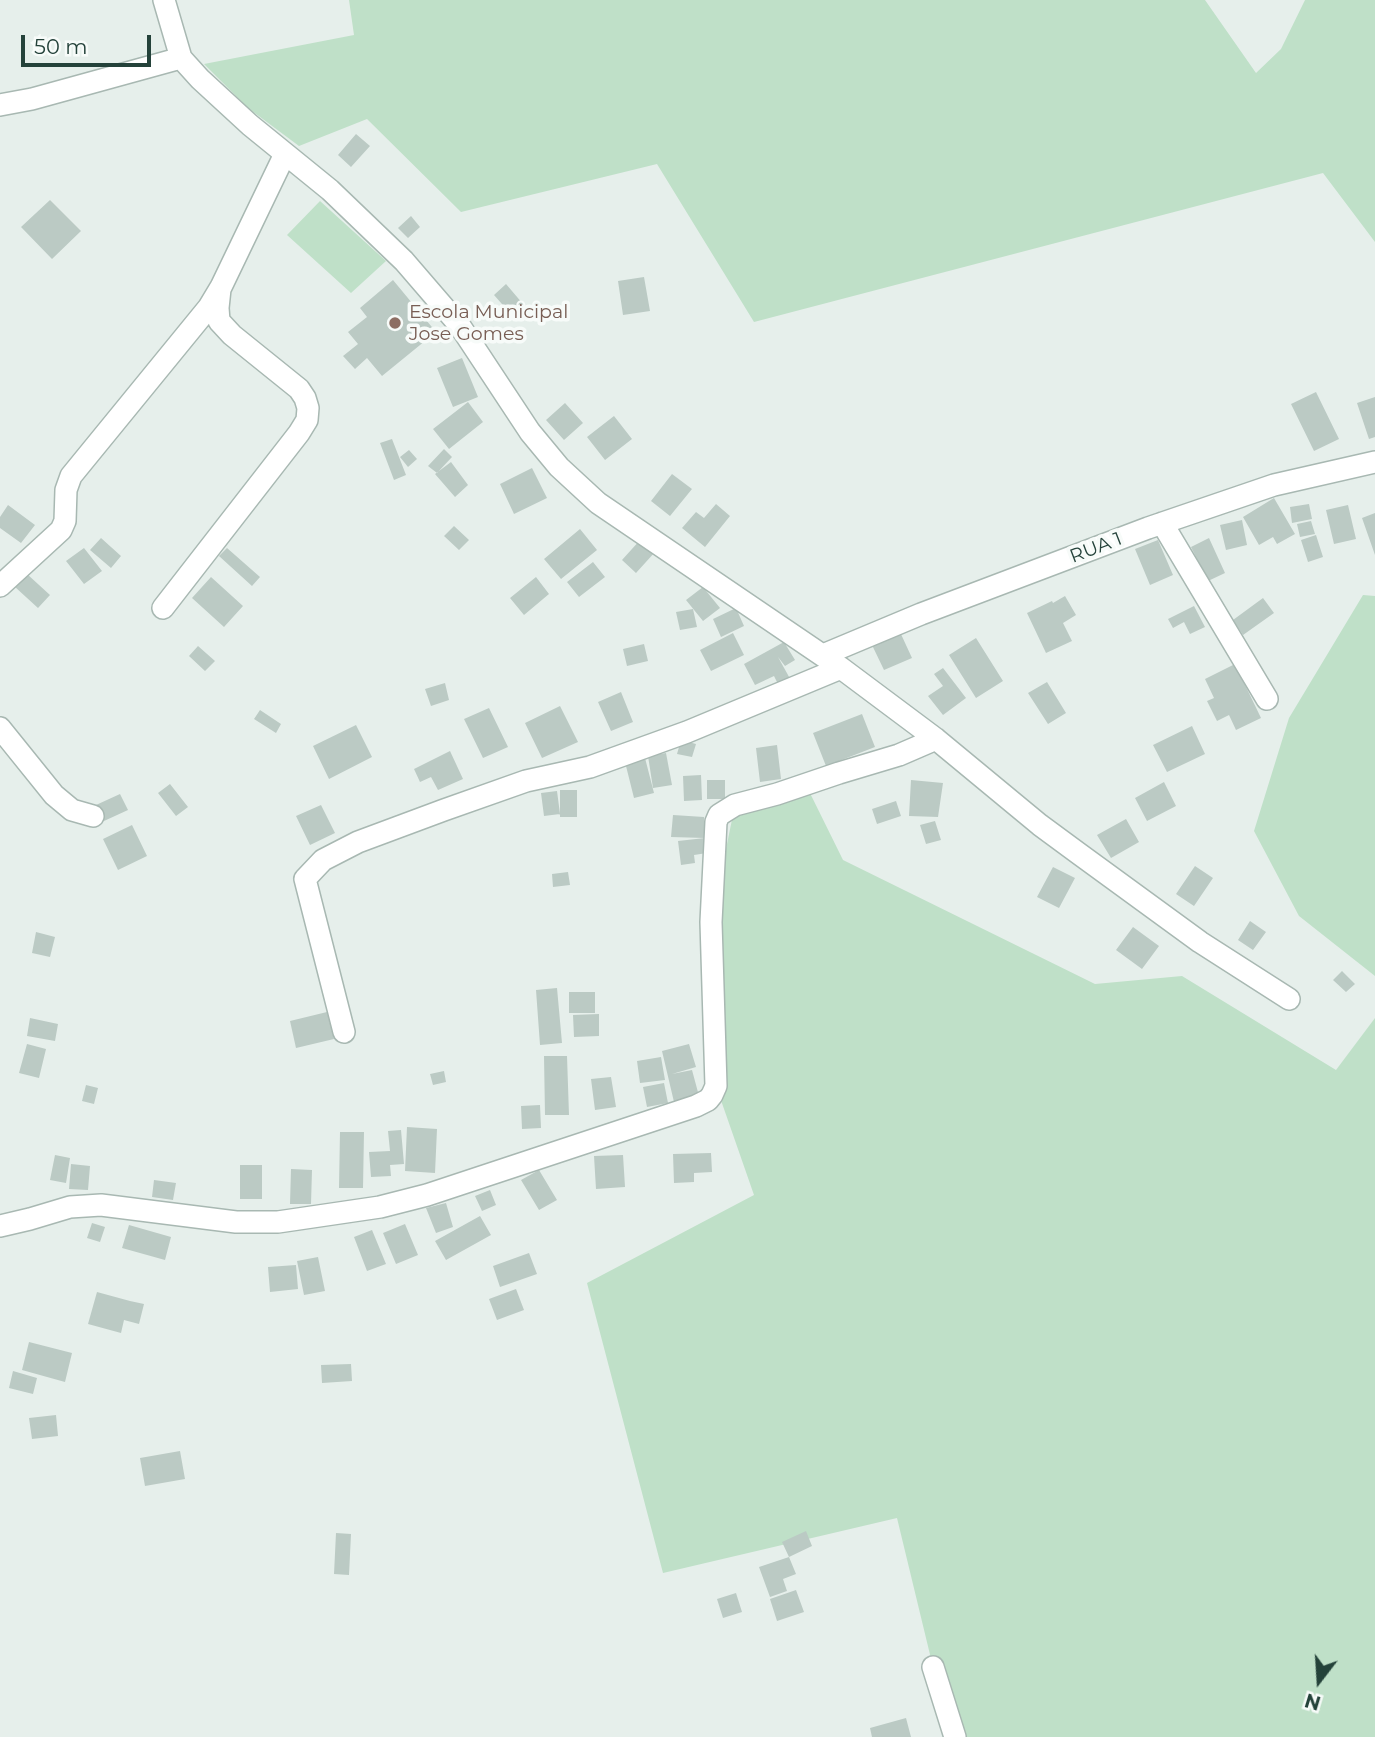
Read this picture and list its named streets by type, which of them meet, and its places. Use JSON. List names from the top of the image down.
{
  "streets": {
    "street": ["RUA 1"]
  },
  "places": ["Escola Municipal Jose Gomes"],
  "scale_bar": "50 m",
  "north": "bottom"
}
